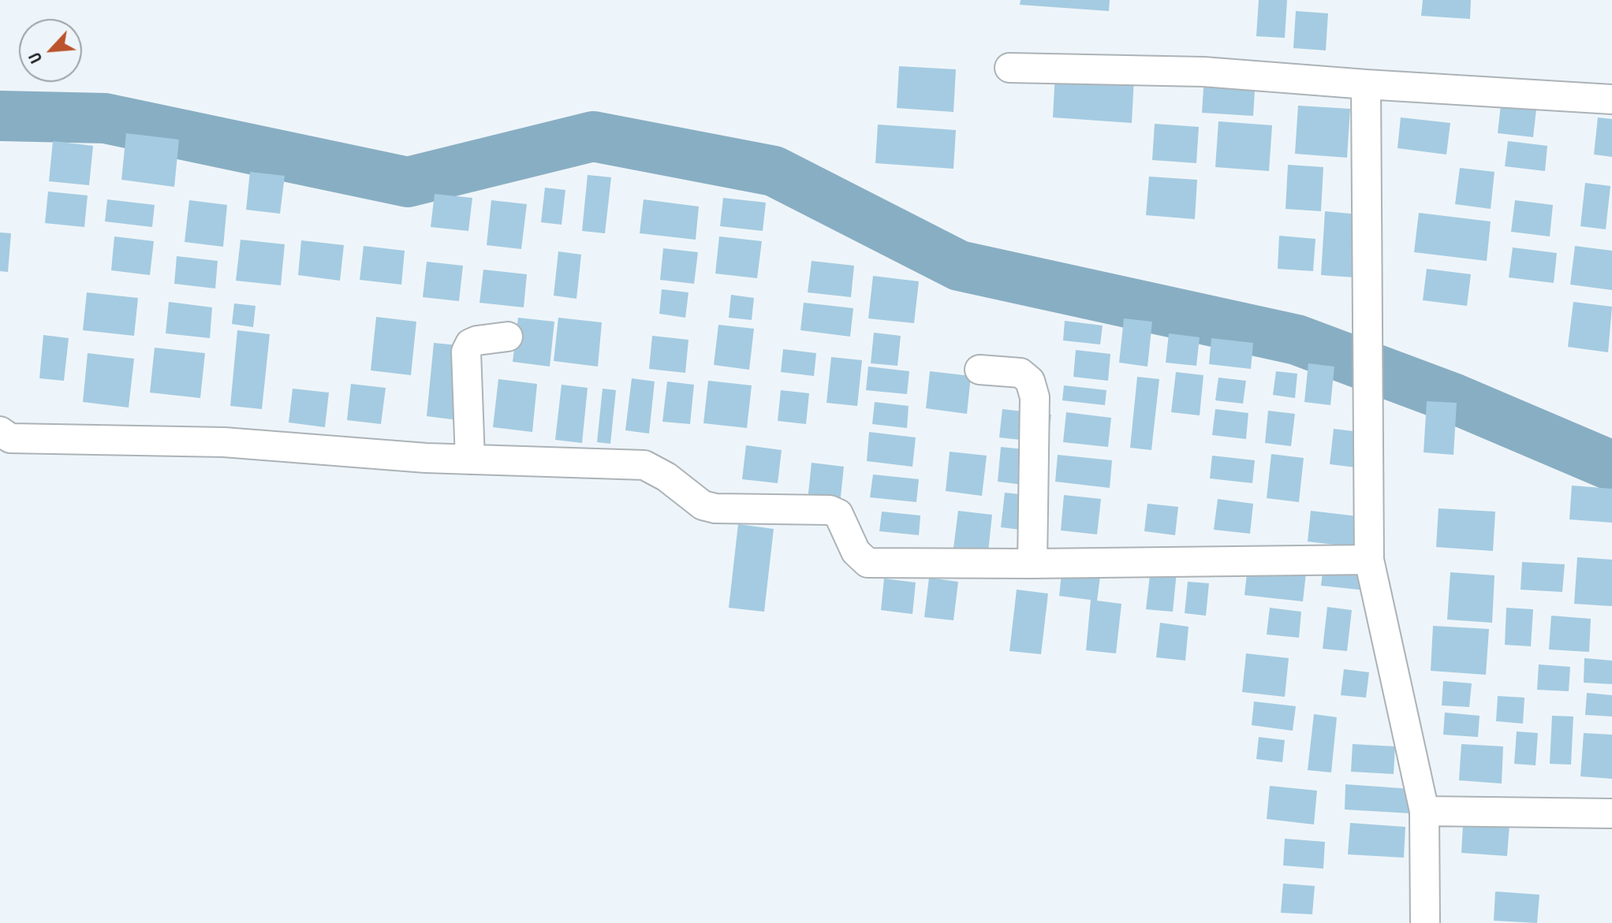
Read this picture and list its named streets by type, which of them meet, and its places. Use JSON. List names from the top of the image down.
{
  "north": "bottom left"
}
